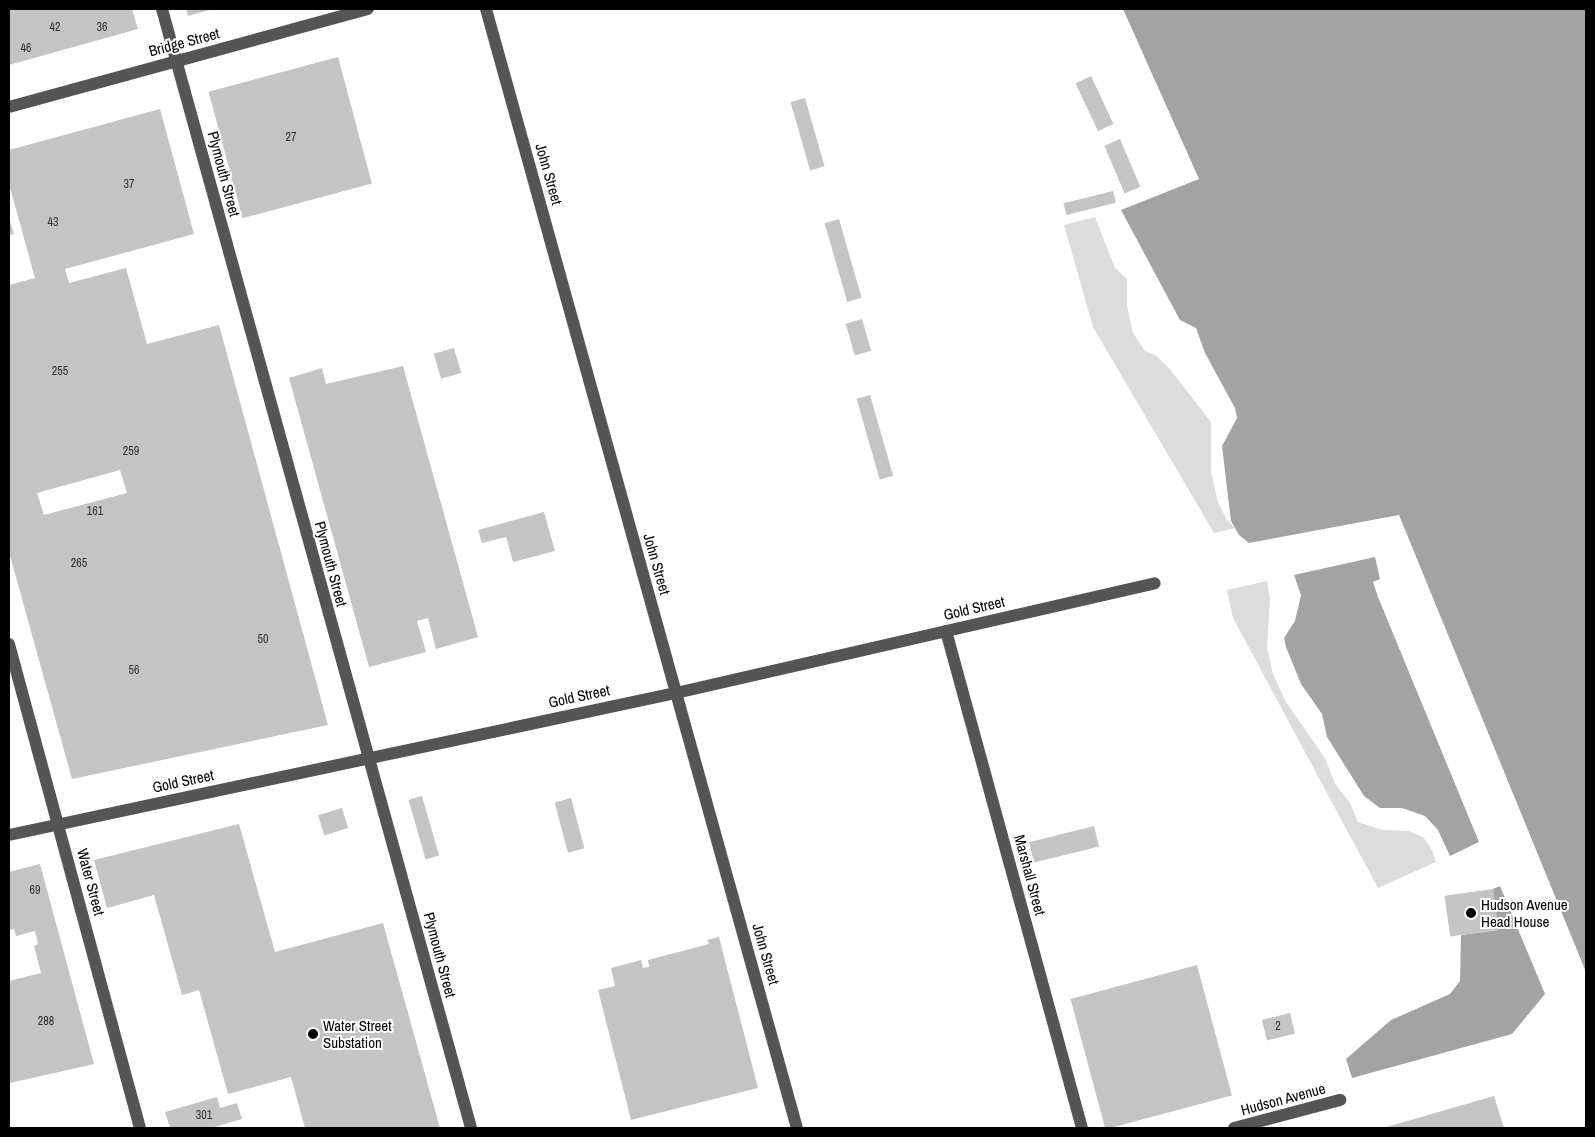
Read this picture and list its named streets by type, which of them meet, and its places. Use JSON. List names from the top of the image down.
{
  "streets": {
    "street": [
      "Bridge Street",
      "Plymouth Street",
      "John Street",
      "Gold Street",
      "Marshall Street",
      "Water Street",
      "Hudson Avenue"
    ]
  },
  "crossings": [
    ["Bridge Street", "Plymouth Street"],
    ["Plymouth Street", "Gold Street"],
    ["John Street", "Gold Street"],
    ["Gold Street", "Marshall Street"],
    ["Gold Street", "Water Street"]
  ],
  "places": ["Hudson Avenue Head House", "Water Street Substation"],
  "house_numbers": [
    "42",
    "36",
    "46",
    "27",
    "37",
    "43",
    "255",
    "259",
    "161",
    "265",
    "50",
    "56",
    "69",
    "288",
    "2",
    "301"
  ]
}
